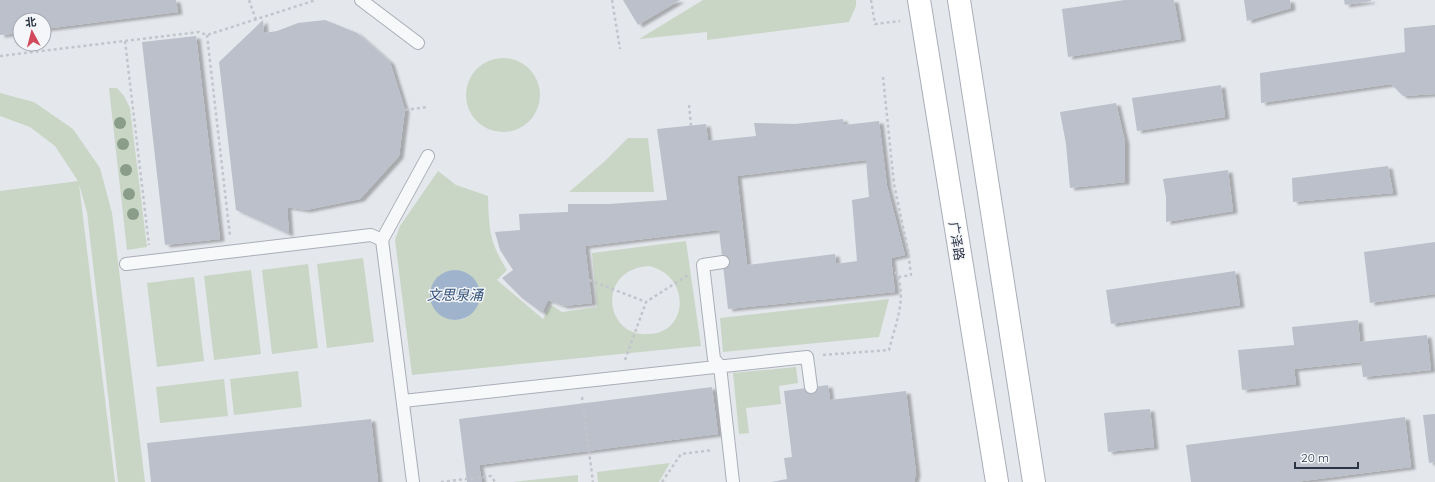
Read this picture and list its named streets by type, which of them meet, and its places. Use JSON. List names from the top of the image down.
{
  "streets": {
    "main road": ["广泽路"]
  },
  "water": ["文思泉涌"],
  "scale_bar": "20 m",
  "north": "top"
}
